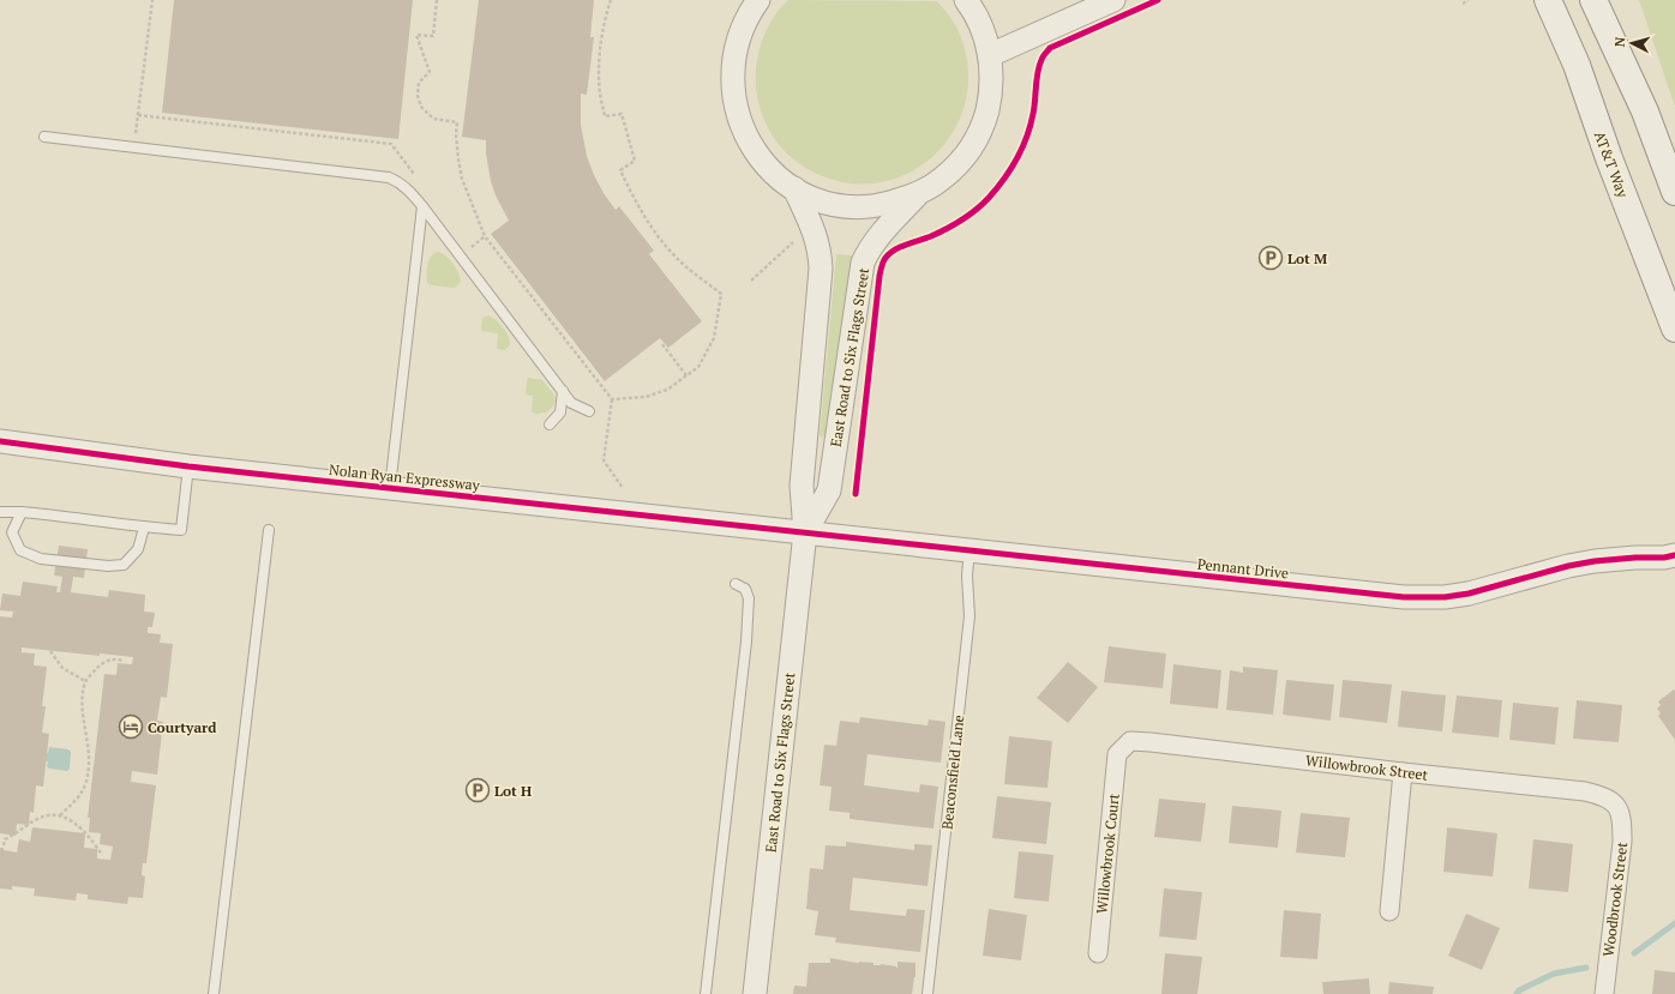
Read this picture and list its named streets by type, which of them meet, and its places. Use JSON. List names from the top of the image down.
{
  "streets": {
    "main road": ["AT&T Way"],
    "street": [
      "East Road to Six Flags Street",
      "Nolan Ryan Expressway",
      "Pennant Drive",
      "Willowbrook Street",
      "Willowbrook Court",
      "Woodbrook Street"
    ],
    "lane": ["Beaconsfield Lane"]
  },
  "crossings": [
    ["East Road to Six Flags Street", "Nolan Ryan Expressway"],
    ["East Road to Six Flags Street", "Pennant Drive"],
    ["Nolan Ryan Expressway", "Pennant Drive"],
    ["Pennant Drive", "Beaconsfield Lane"],
    ["Willowbrook Street", "Willowbrook Court"],
    ["Willowbrook Street", "Woodbrook Street"]
  ],
  "places": {
    "parking": ["Lot M", "Lot H"],
    "hotel": ["Courtyard"]
  },
  "north": "left"
}
